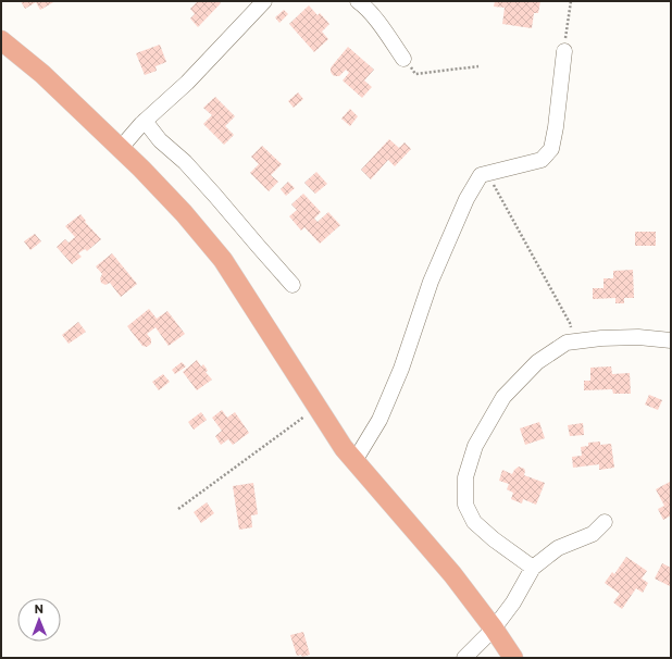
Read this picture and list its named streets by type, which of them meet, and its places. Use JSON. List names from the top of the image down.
{
  "north": "top"
}
